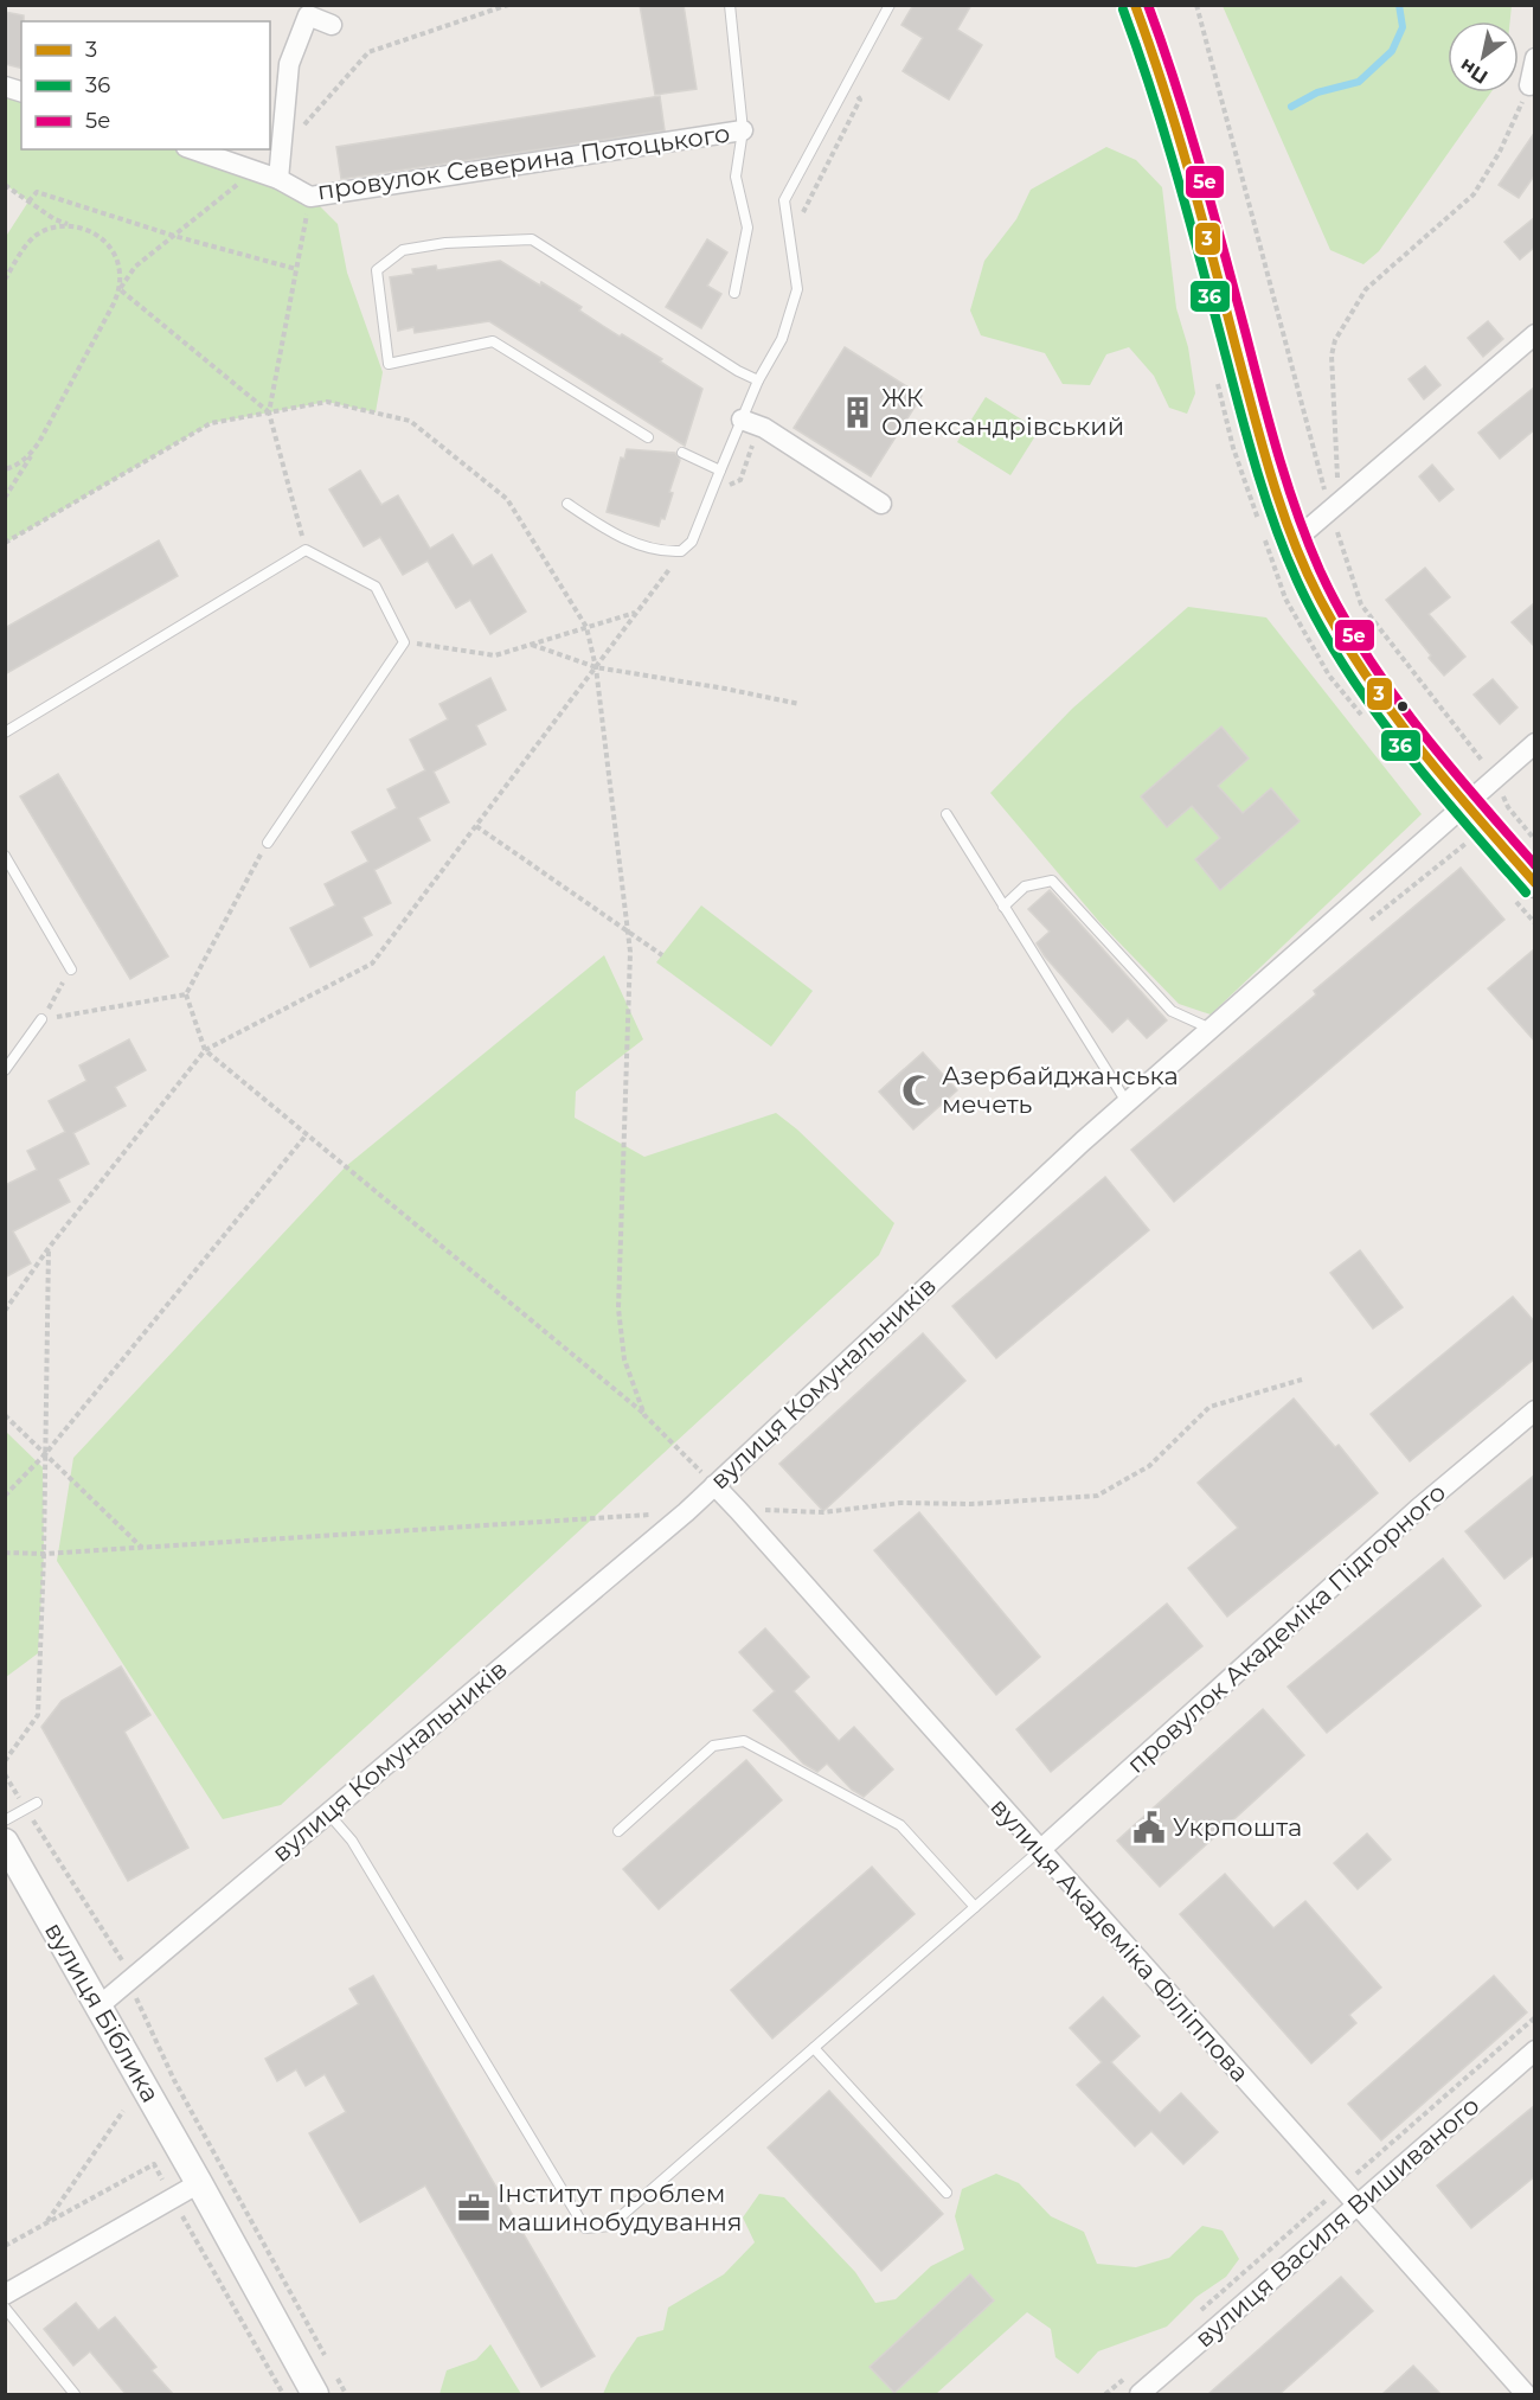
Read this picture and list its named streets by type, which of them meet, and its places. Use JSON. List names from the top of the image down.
{
  "streets": {
    "main road": ["вулиця Біблика"],
    "street": [
      "провулок Северина Потоцького",
      "вулиця Комунальників",
      "провулок Академіка Підгорного",
      "вулиця Академіка Філіппова",
      "вулиця Василя Вишиваного"
    ]
  },
  "crossings": [
    ["вулиця Комунальників", "вулиця Академіка Філіппова"],
    ["вулиця Комунальників", "вулиця Біблика"],
    ["провулок Академіка Підгорного", "вулиця Академіка Філіппова"],
    ["вулиця Академіка Філіппова", "вулиця Василя Вишиваного"]
  ],
  "places": {
    "building": ["ЖК Олександрівський"],
    "mosque": ["Азербайджанська мечеть"],
    "public building": ["Укрпошта"],
    "office": ["Інститут проблем машинобудування"]
  },
  "lines": ["transit line 3", "transit line 5е", "transit line 36"],
  "legend": ["3", "36", "5е"],
  "north": "bottom left"
}
